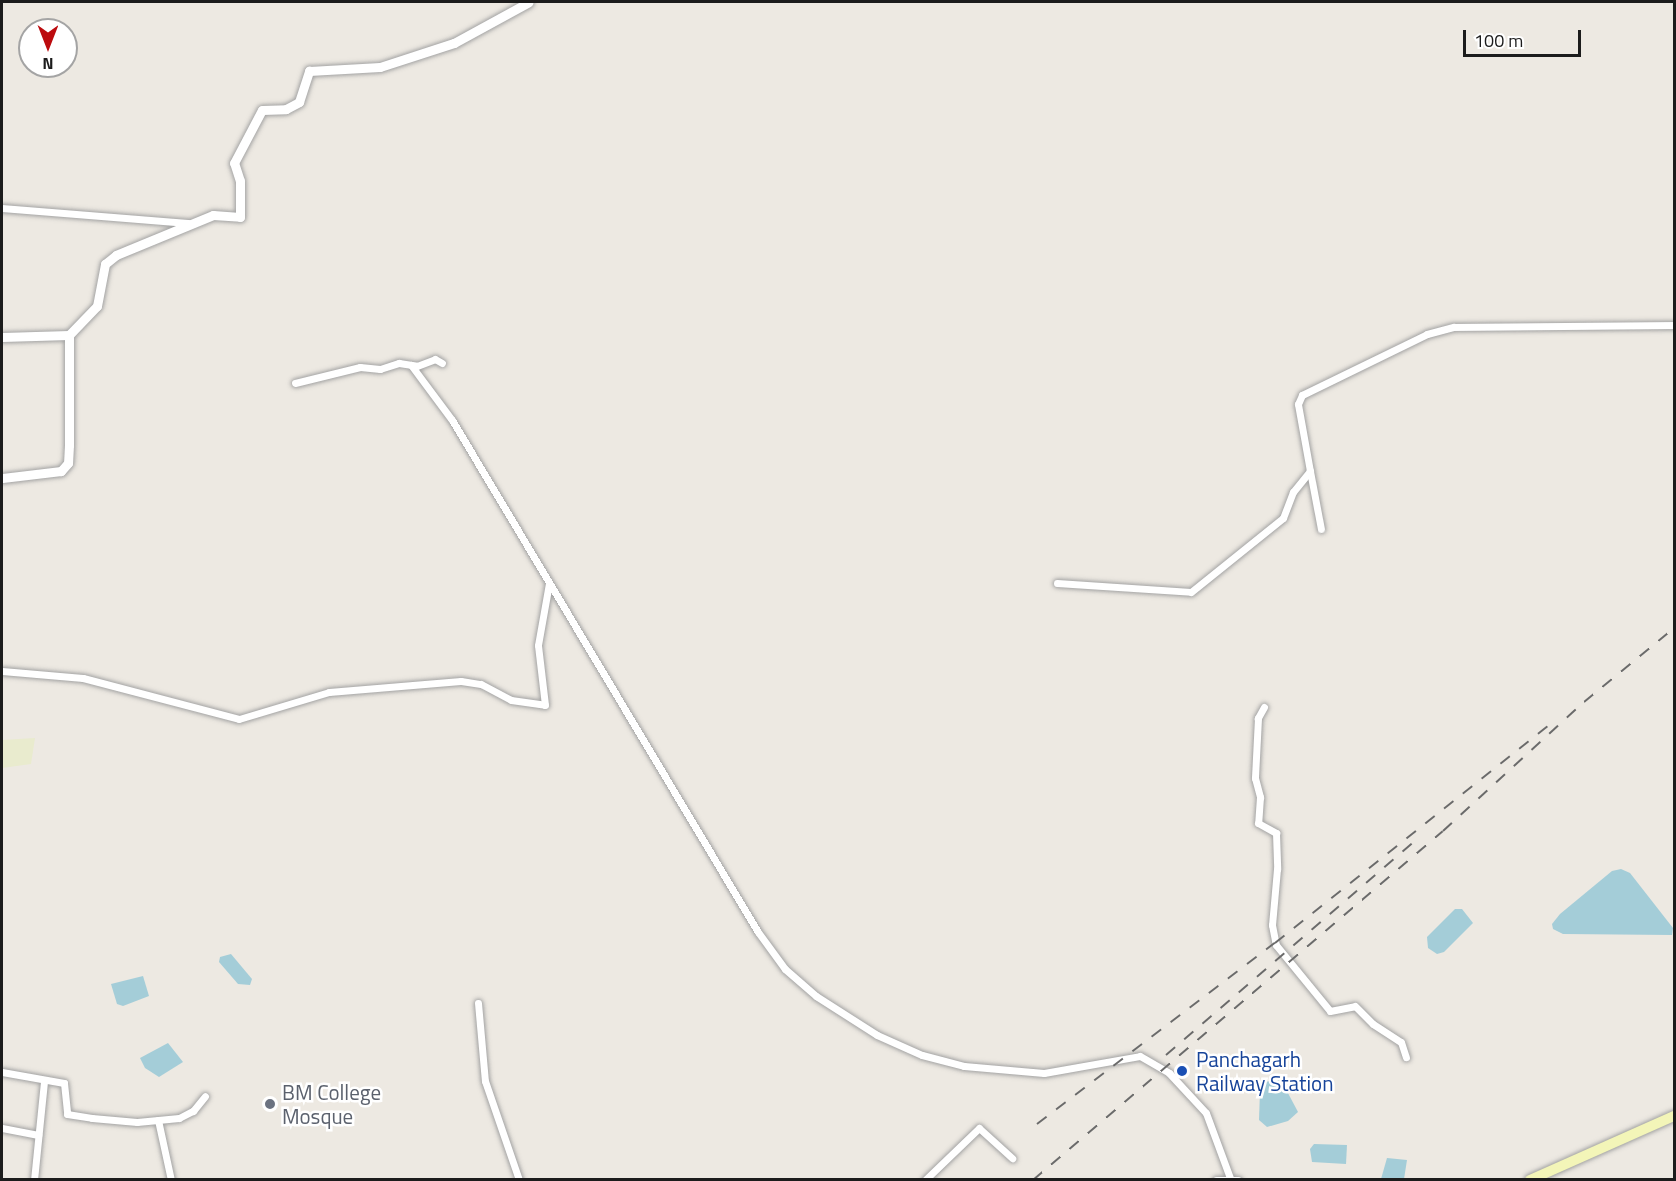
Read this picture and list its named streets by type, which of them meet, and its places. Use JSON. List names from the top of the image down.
{
  "places": ["Panchagarh Railway Station", "BM College Mosque"],
  "scale_bar": "100 m",
  "north": "bottom"
}
